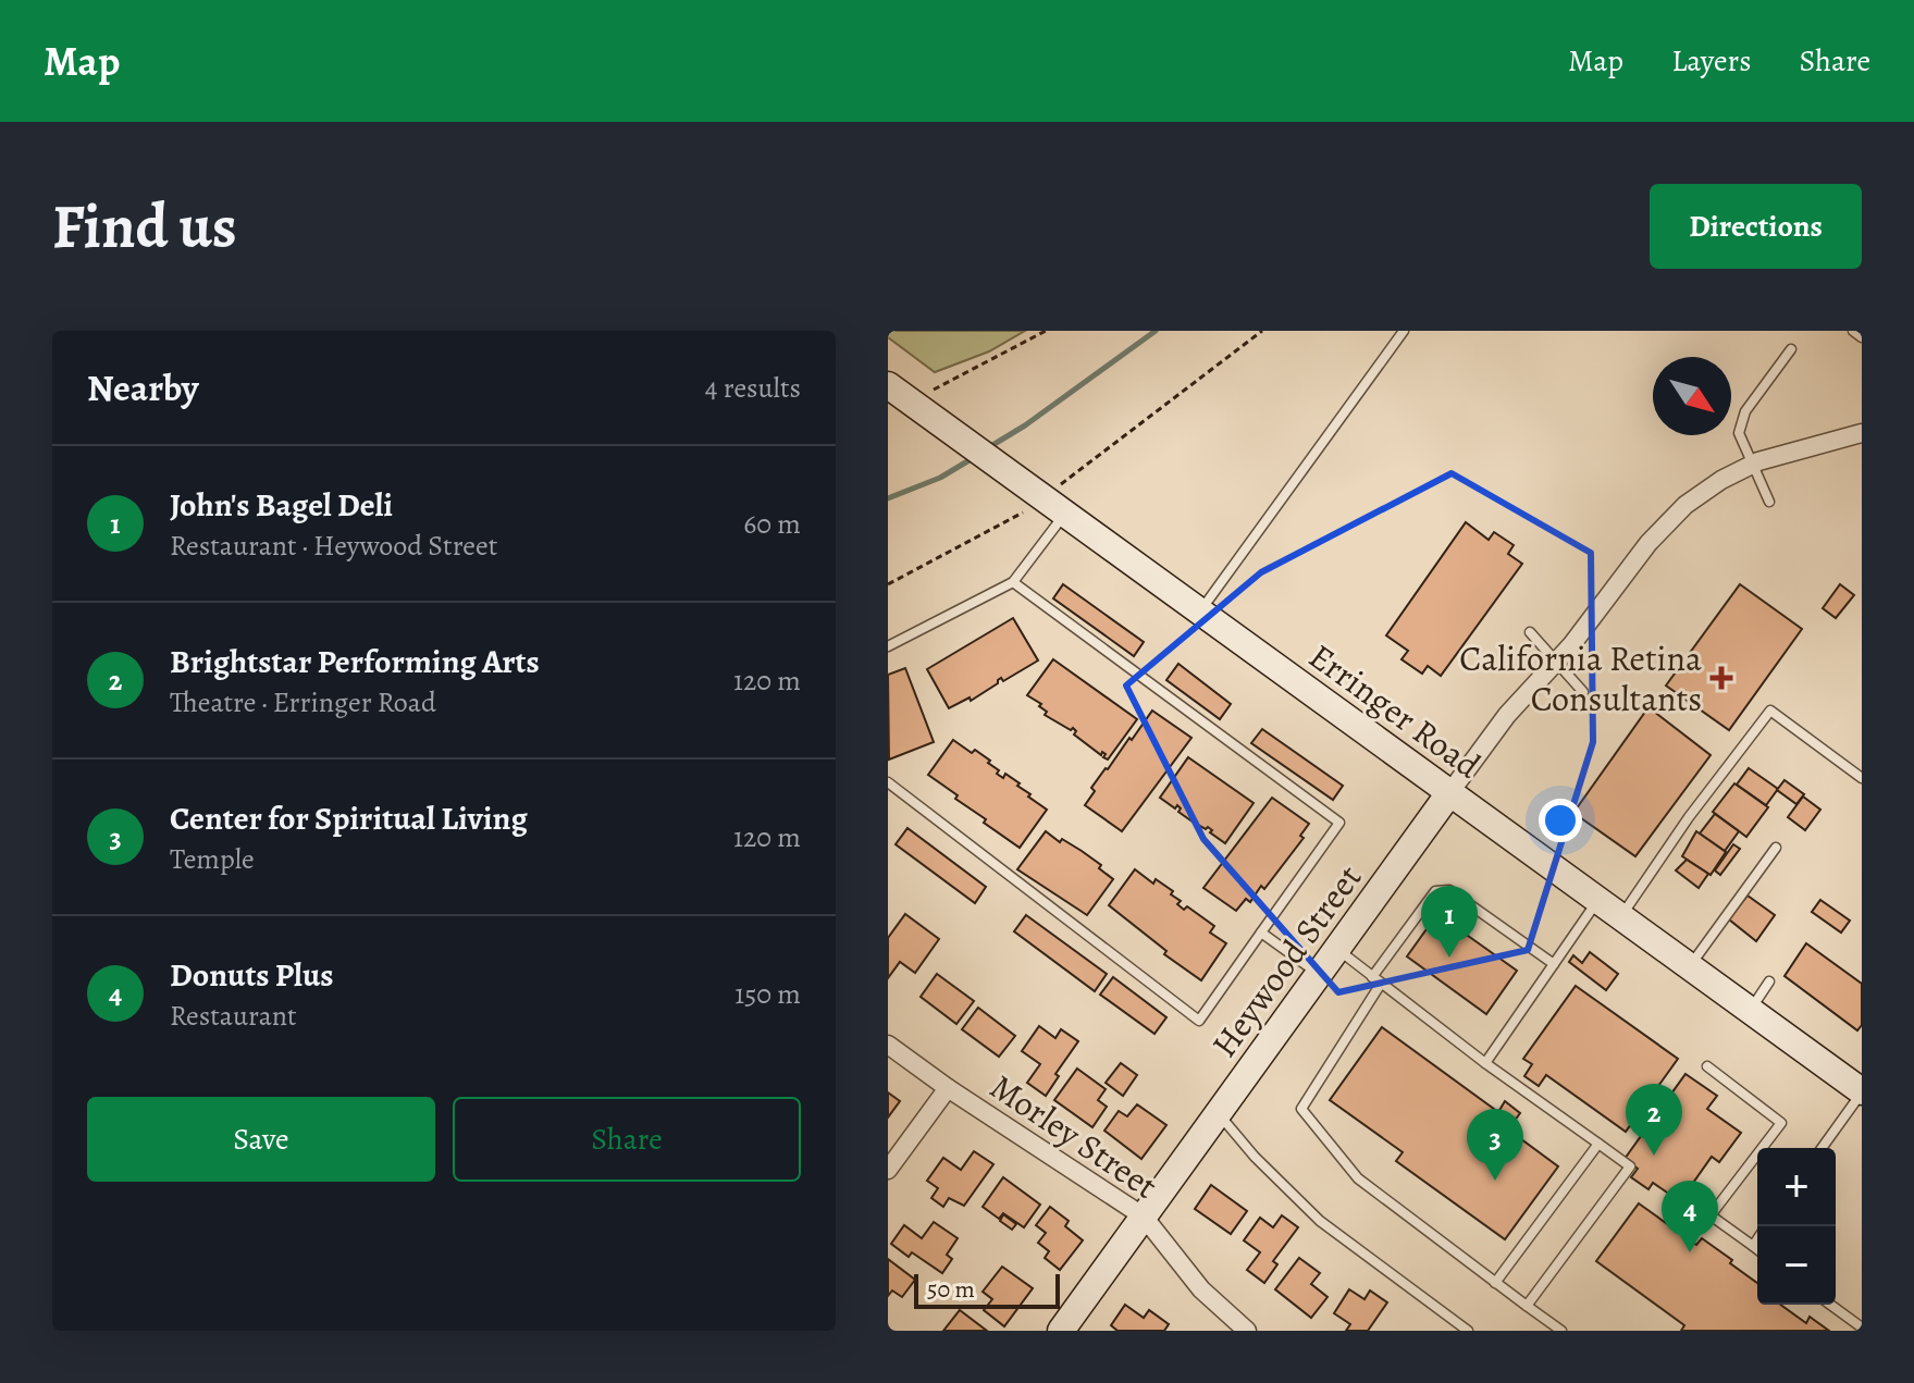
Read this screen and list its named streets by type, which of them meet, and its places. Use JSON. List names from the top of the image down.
{
  "streets": {
    "main road": ["Erringer Road", "Heywood Street"],
    "street": ["Morley Street"]
  },
  "crossings": [
    ["Erringer Road", "Heywood Street"],
    ["Heywood Street", "Morley Street"]
  ],
  "places": {
    "health": ["California Retina Consultants"]
  },
  "scale_bar": "50 m",
  "north": "bottom right",
  "page": {
    "header": "Map",
    "nav": ["Map", "Layers", "Share"],
    "buttons": [
      "Directions",
      ["Save", "Share"]
    ],
    "title": "Find us",
    "heading": ["Nearby", "4 results"],
    "list": [
      {
        "mark": "1",
        "name": "John's Bagel Deli",
        "note": "Restaurant · Heywood Street",
        "value": "60 m"
      },
      {
        "mark": "2",
        "name": "Brightstar Performing Arts",
        "note": "Theatre · Erringer Road",
        "value": "120 m"
      },
      {
        "mark": "3",
        "name": "Center for Spiritual Living",
        "note": "Temple",
        "value": "120 m"
      },
      {
        "mark": "4",
        "name": "Donuts Plus",
        "note": "Restaurant",
        "value": "150 m"
      }
    ],
    "pins": [
      "1",
      "2",
      "3",
      "4"
    ],
    "map_buttons": ["+", "−"],
    "scale": "50 m"
  }
}
